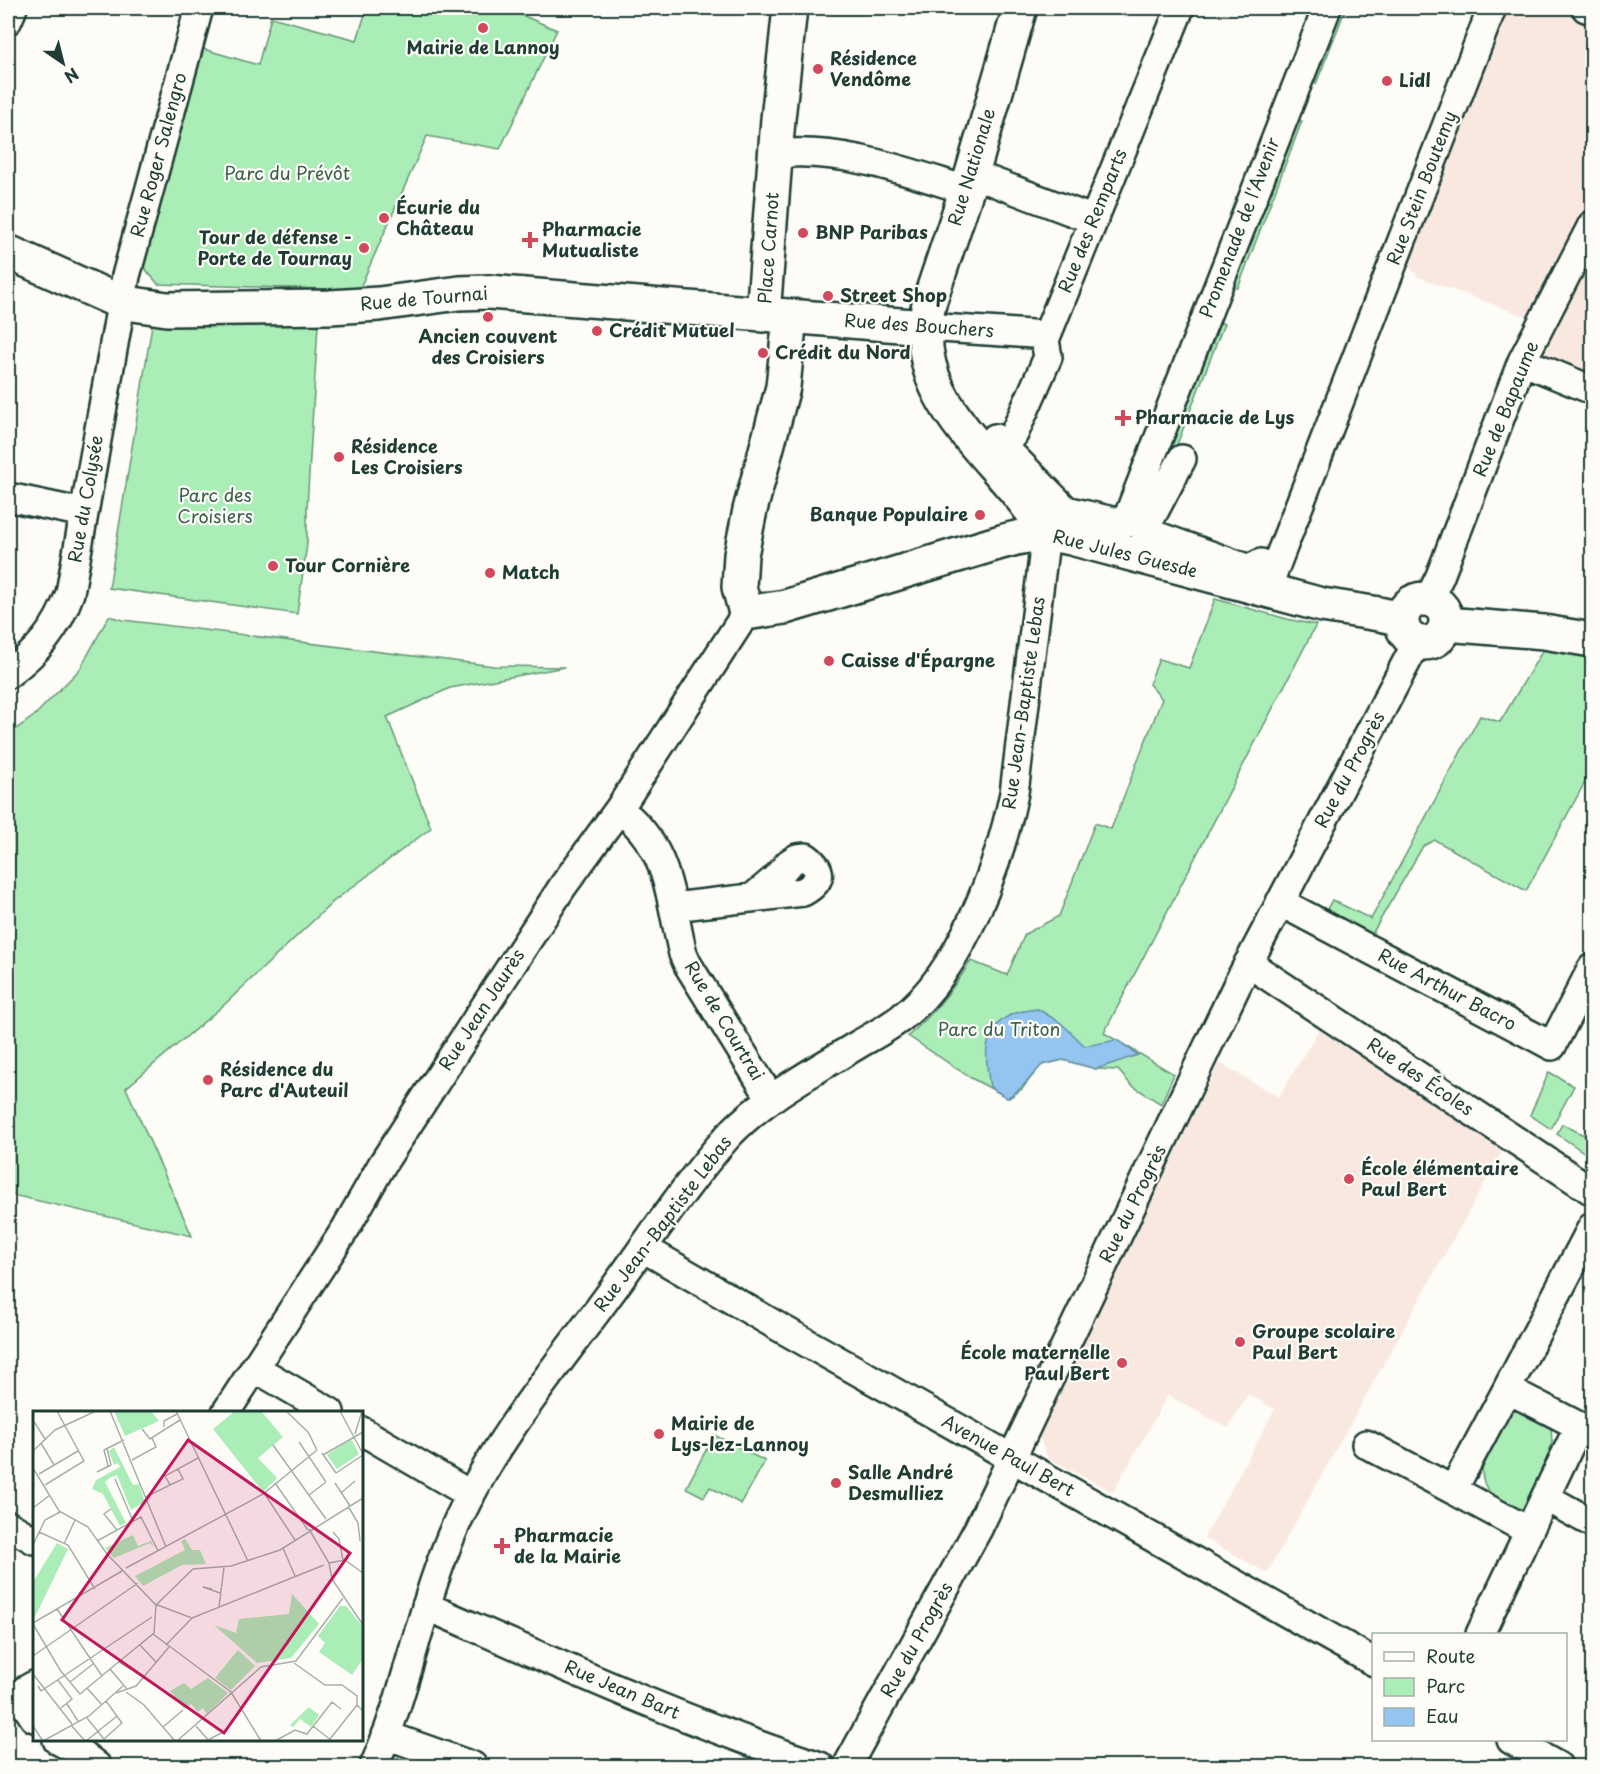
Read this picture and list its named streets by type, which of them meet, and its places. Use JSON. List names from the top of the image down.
{
  "streets": {
    "main road": [
      "Rue Nationale",
      "Place Carnot",
      "Rue de Tournai",
      "Rue des Bouchers",
      "Rue Jules Guesde"
    ],
    "street": [
      "Rue Roger Salengro",
      "Rue Stein Boutemy",
      "Rue des Remparts",
      "Promenade de l'Avenir",
      "Rue de Bapaume",
      "Rue du Colysée",
      "Rue Jean-Baptiste Lebas",
      "Rue du Progrès",
      "Rue Arthur Bacro",
      "Rue Jean Jaurès",
      "Rue de Courtrai",
      "Rue des Écoles",
      "Avenue Paul Bert",
      "Rue Jean Bart"
    ]
  },
  "crossings": [
    ["Rue Roger Salengro", "Rue de Tournai"],
    ["Rue Roger Salengro", "Rue du Colysée"],
    ["Rue Nationale", "Rue des Bouchers"],
    ["Rue Nationale", "Rue Jules Guesde"],
    ["Rue Nationale", "Rue Jean-Baptiste Lebas"],
    ["Rue Stein Boutemy", "Rue Jules Guesde"],
    ["Rue des Remparts", "Promenade de l'Avenir"],
    ["Rue des Remparts", "Rue des Bouchers"],
    ["Place Carnot", "Rue de Tournai"],
    ["Place Carnot", "Rue des Bouchers"],
    ["Place Carnot", "Rue Jules Guesde"],
    ["Place Carnot", "Rue Jean Jaurès"],
    ["Rue de Tournai", "Rue des Bouchers"],
    ["Rue de Tournai", "Rue du Colysée"],
    ["Rue Jules Guesde", "Rue Jean-Baptiste Lebas"],
    ["Rue Jules Guesde", "Rue du Progrès"],
    ["Rue Jules Guesde", "Rue Jean Jaurès"],
    ["Rue Jean-Baptiste Lebas", "Rue de Courtrai"],
    ["Rue Jean-Baptiste Lebas", "Avenue Paul Bert"],
    ["Rue Jean-Baptiste Lebas", "Rue Jean Bart"],
    ["Rue du Progrès", "Rue Arthur Bacro"],
    ["Rue du Progrès", "Rue des Écoles"],
    ["Rue du Progrès", "Avenue Paul Bert"],
    ["Rue Jean Jaurès", "Rue de Courtrai"]
  ],
  "parks": ["Parc du Prévôt", "Parc des Croisiers", "Parc du Triton"],
  "places": {
    "other": [
      "Mairie de Lannoy",
      "Résidence Vendôme",
      "Lidl",
      "Écurie du Château",
      "BNP Paribas",
      "Tour de défense - Porte de Tournay",
      "Street Shop",
      "Ancien couvent des Croisiers",
      "Crédit Mutuel",
      "Crédit du Nord",
      "Résidence Les Croisiers",
      "Banque Populaire",
      "Tour Cornière",
      "Match",
      "Caisse d'Épargne",
      "Résidence du Parc d'Auteuil",
      "École élémentaire Paul Bert",
      "Groupe scolaire Paul Bert",
      "École maternelle Paul Bert",
      "Mairie de Lys-lez-Lannoy",
      "Salle André Desmulliez"
    ],
    "health": ["Pharmacie Mutualiste", "Pharmacie de Lys", "Pharmacie de la Mairie"]
  },
  "legend": ["Route", "Parc", "Eau"],
  "north": "bottom right"
}
